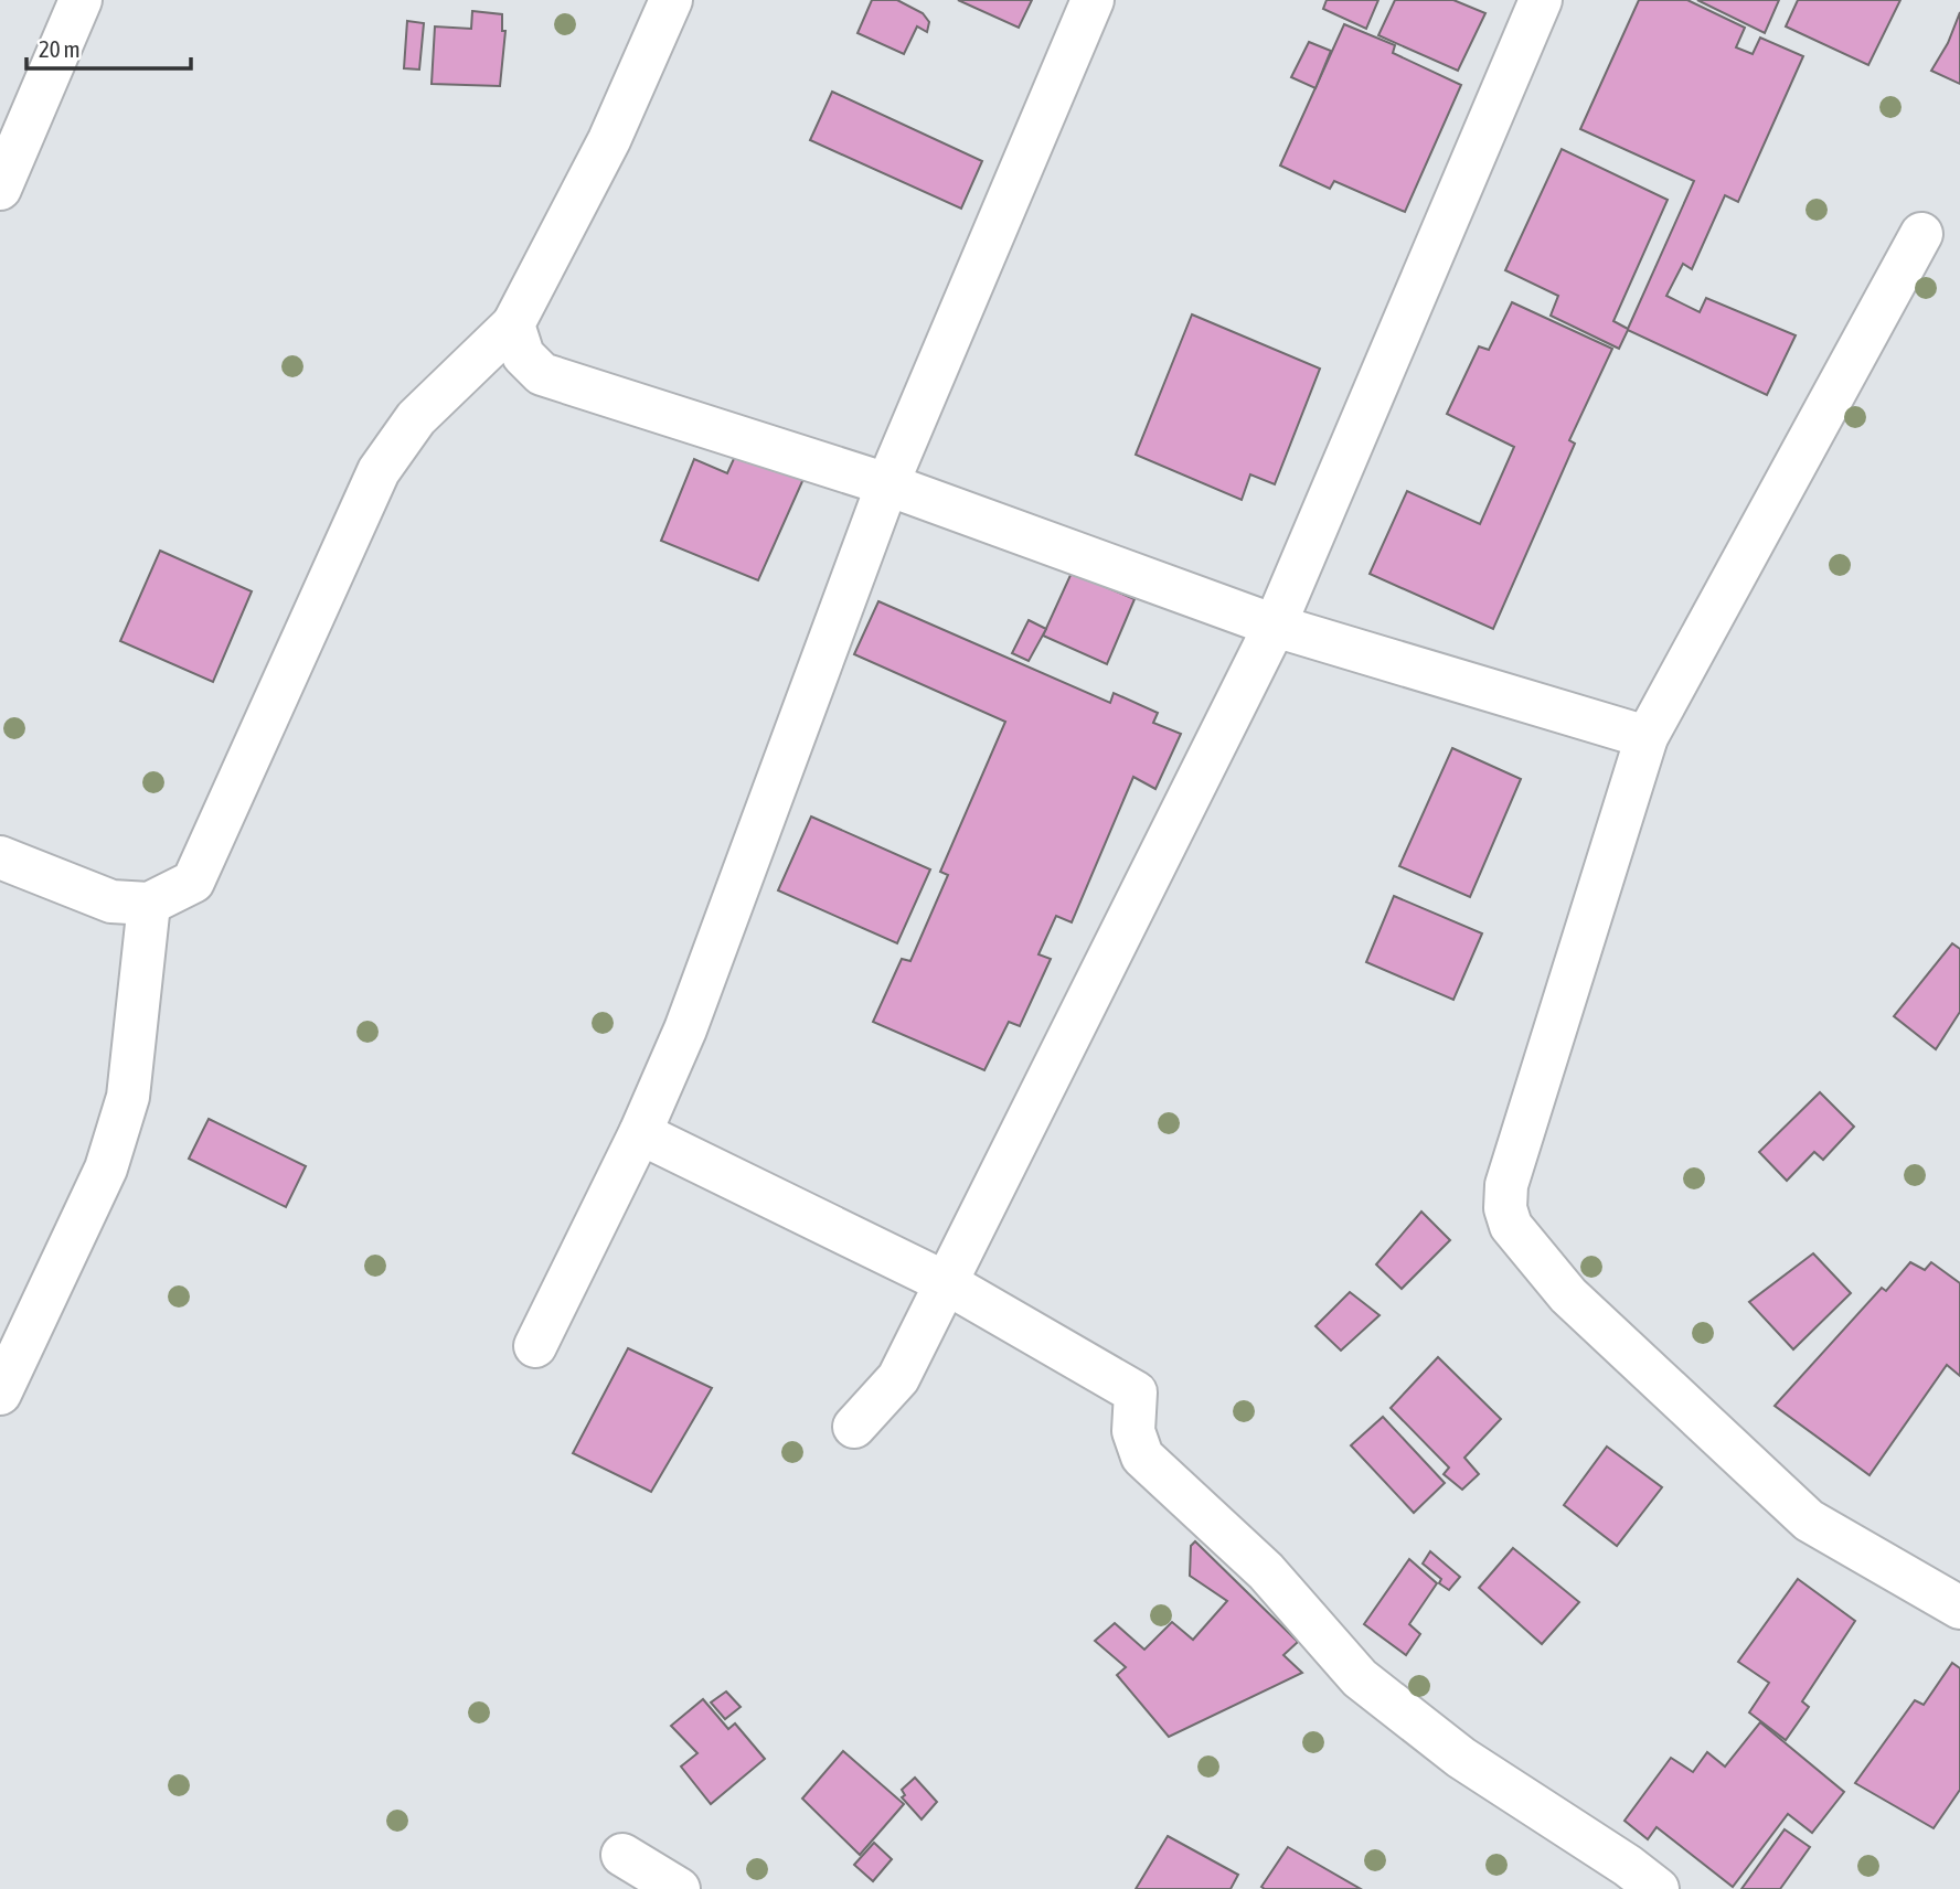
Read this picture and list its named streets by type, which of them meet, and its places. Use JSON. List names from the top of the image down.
{
  "scale_bar": "20 m"
}
